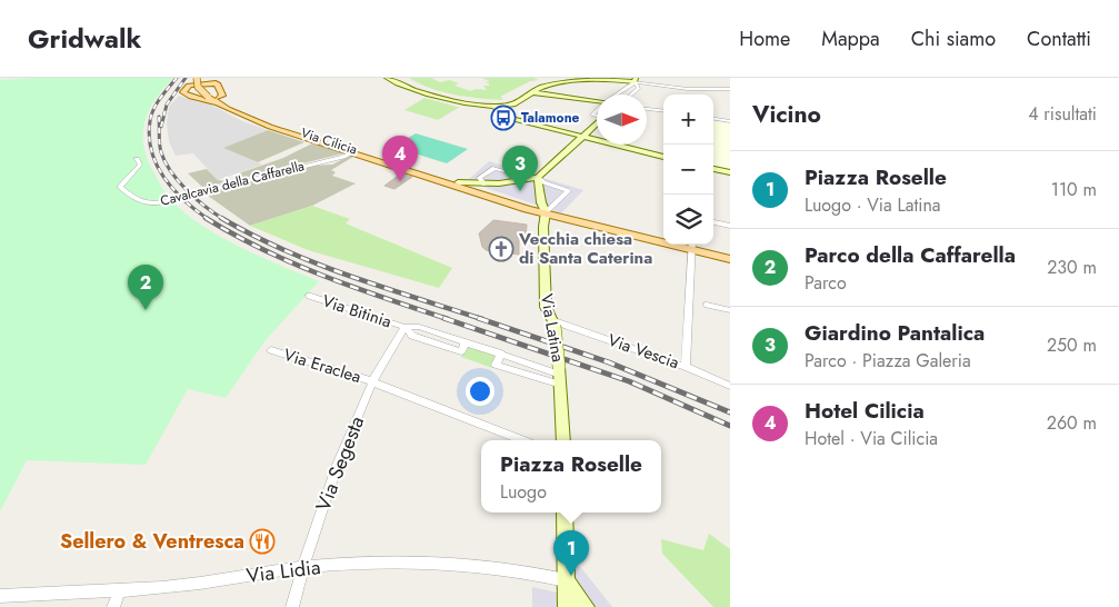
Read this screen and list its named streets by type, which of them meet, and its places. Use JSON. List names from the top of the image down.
{
  "streets": {
    "main road": ["Via Cilicia"],
    "street": [
      "Cavalcavia della Caffarella",
      "Via Bitinia",
      "Via Latina",
      "Via Vescia",
      "Via Eraclea",
      "Via Segesta",
      "Via Lidia"
    ]
  },
  "crossings": [
    ["Via Cilicia", "Cavalcavia della Caffarella"],
    ["Via Cilicia", "Via Latina"],
    ["Via Bitinia", "Via Latina"],
    ["Via Bitinia", "Via Segesta"],
    ["Via Latina", "Via Vescia"],
    ["Via Eraclea", "Via Segesta"],
    ["Via Segesta", "Via Lidia"]
  ],
  "places": {
    "bus stop": ["Talamone"],
    "church": ["Vecchia chiesa di Santa Caterina"],
    "restaurant": ["Sellero & Ventresca"]
  },
  "north": "right",
  "page": {
    "header": "Gridwalk",
    "nav": [
      "Home",
      "Mappa",
      "Chi siamo",
      "Contatti"
    ],
    "heading": ["Vicino", "4 risultati"],
    "map_buttons": ["+", "−"],
    "pins": [
      "4",
      "3",
      "2",
      "1"
    ],
    "list": [
      {
        "mark": "1",
        "name": "Piazza Roselle",
        "note": "Luogo · Via Latina",
        "value": "110 m"
      },
      {
        "mark": "2",
        "name": "Parco della Caffarella",
        "note": "Parco",
        "value": "230 m"
      },
      {
        "mark": "3",
        "name": "Giardino Pantalica",
        "note": "Parco · Piazza Galeria",
        "value": "250 m"
      },
      {
        "mark": "4",
        "name": "Hotel Cilicia",
        "note": "Hotel · Via Cilicia",
        "value": "260 m"
      }
    ],
    "popup": ["Piazza Roselle", "Luogo"]
  }
}
